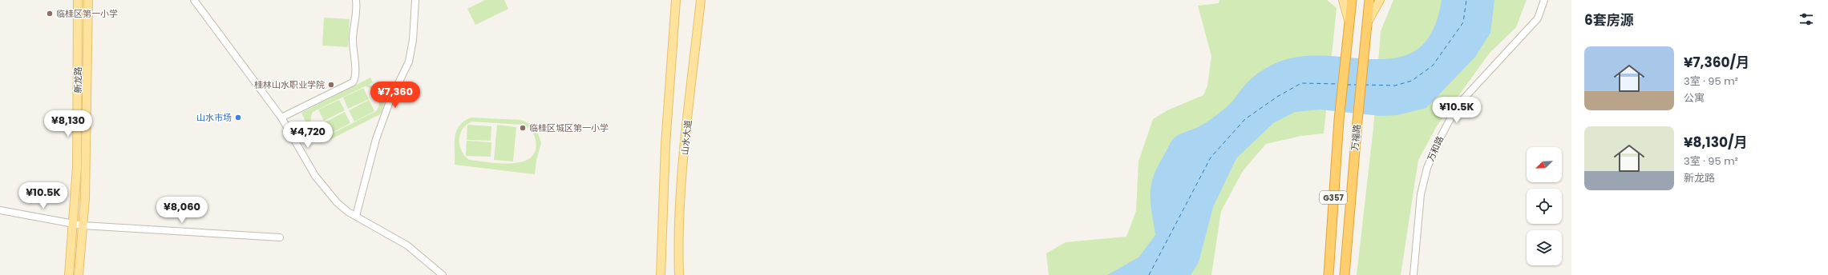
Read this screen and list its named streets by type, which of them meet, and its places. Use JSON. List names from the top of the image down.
{
  "streets": {
    "highway": ["万福路", "G357"],
    "main road": ["新龙路", "山水大道"],
    "street": ["万和路"]
  },
  "places": [
    "临桂区第一小学",
    "桂林山水职业学院",
    "山水市场",
    "临桂区城区第一小学"
  ],
  "north": "bottom left",
  "page": {
    "heading": "6套房源",
    "list": [
      {
        "name": "¥7,360/月",
        "note": "3室 · 95 m² · 公寓"
      },
      {
        "name": "¥8,130/月",
        "note": "3室 · 95 m² · 新龙路"
      }
    ],
    "price": [
      "¥7,360",
      "¥10.5K",
      "¥8,130",
      "¥4,720",
      "¥10.5K",
      "¥8,060"
    ]
  }
}
